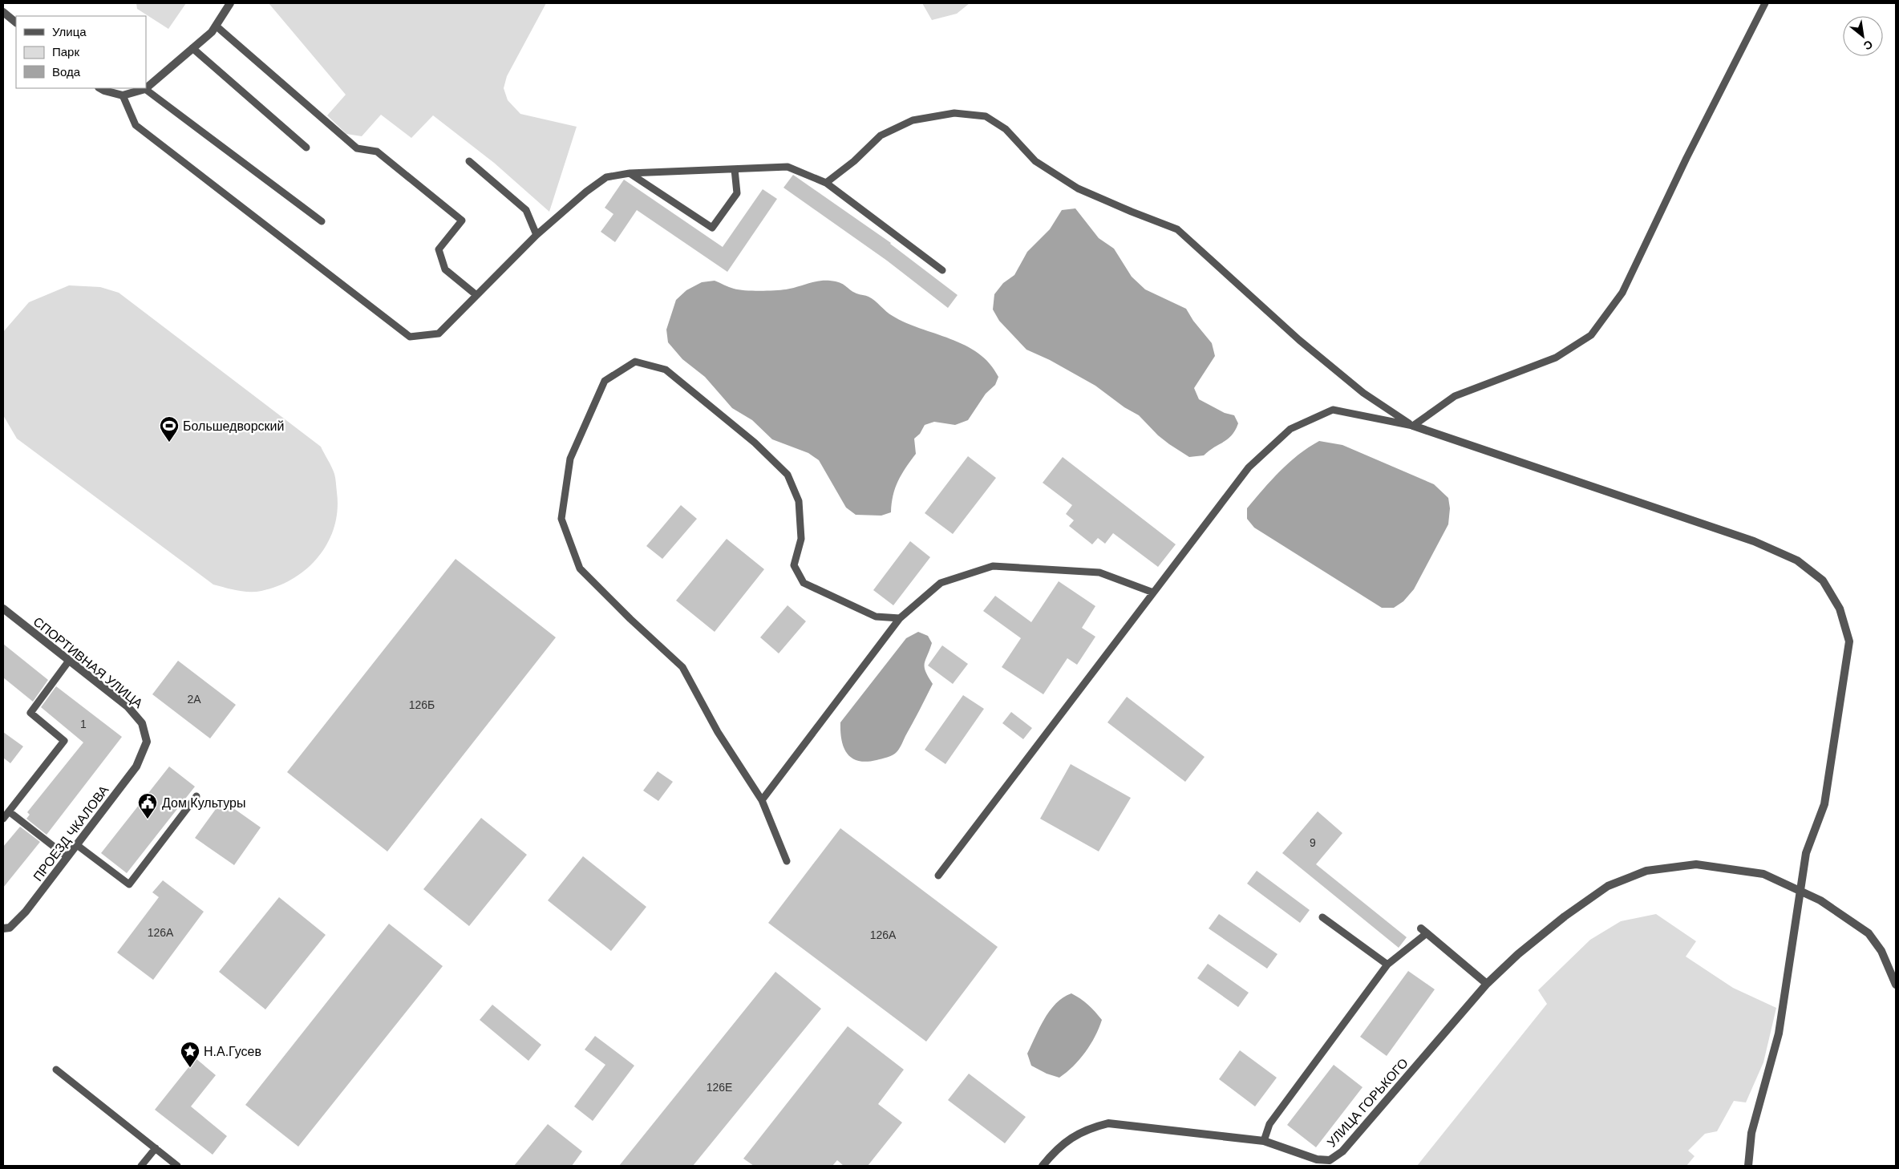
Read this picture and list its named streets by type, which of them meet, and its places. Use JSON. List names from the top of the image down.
{
  "streets": {
    "street": ["СПОРТИВНАЯ УЛИЦА", "ПРОЕЗД ЧКАЛОВА", "УЛИЦА ГОРЬКОГО"]
  },
  "crossings": [
    ["СПОРТИВНАЯ УЛИЦА", "ПРОЕЗД ЧКАЛОВА"]
  ],
  "places": {
    "sports": ["Большедворский"],
    "public building": ["Дом Культуры"],
    "place": ["Н.А.Гусев"]
  },
  "house_numbers": [
    "2А",
    "126Б",
    "1",
    "9",
    "126А",
    "126А",
    "126Е"
  ],
  "legend": ["Улица", "Парк", "Вода"],
  "north": "bottom right"
}
